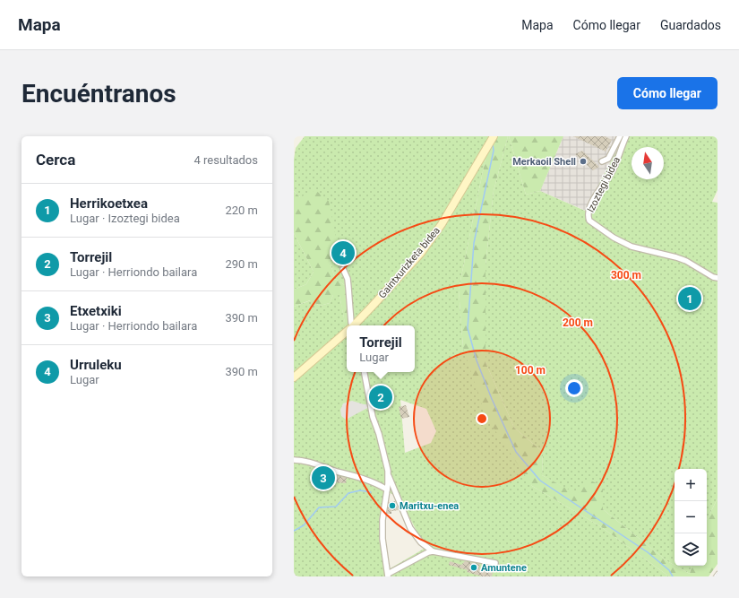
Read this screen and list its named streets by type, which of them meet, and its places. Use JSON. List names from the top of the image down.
{
  "streets": {
    "main road": ["Gaintxurizketa bidea"],
    "street": ["Izoztegi bidea"]
  },
  "places": ["Merkaoil Shell", "Maritxu-enea", "Amuntene"],
  "north": "top",
  "page": {
    "header": "Mapa",
    "nav": ["Mapa", "Cómo llegar", "Guardados"],
    "buttons": "Cómo llegar",
    "title": "Encuéntranos",
    "heading": ["Cerca", "4 resultados"],
    "list": [
      {
        "mark": "1",
        "name": "Herrikoetxea",
        "note": "Lugar · Izoztegi bidea",
        "value": "220 m"
      },
      {
        "mark": "2",
        "name": "Torrejil",
        "note": "Lugar · Herriondo bailara",
        "value": "290 m"
      },
      {
        "mark": "3",
        "name": "Etxetxiki",
        "note": "Lugar · Herriondo bailara",
        "value": "390 m"
      },
      {
        "mark": "4",
        "name": "Urruleku",
        "note": "Lugar",
        "value": "390 m"
      }
    ],
    "pins": [
      "4",
      "1",
      "2",
      "3"
    ],
    "popup": ["Torrejil", "Lugar"],
    "map_buttons": ["+", "−"]
  },
  "rings": ["300 m", "200 m", "100 m"]
}
